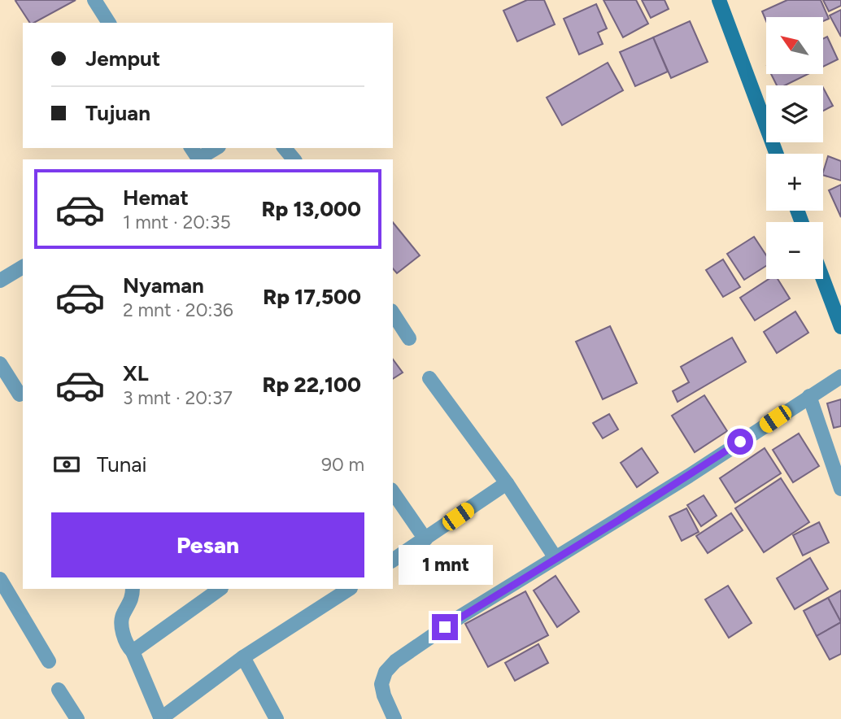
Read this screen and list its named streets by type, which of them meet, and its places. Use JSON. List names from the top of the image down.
{
  "north": "top left",
  "page": {
    "map_buttons": ["+", "−"],
    "banner": ["Jemput", "Tujuan"],
    "list": [
      {
        "name": "Hemat",
        "note": "1 mnt · 20:35",
        "value": "Rp 13,000"
      },
      {
        "name": "Nyaman",
        "note": "2 mnt · 20:36",
        "value": "Rp 17,500"
      },
      {
        "name": "XL",
        "note": "3 mnt · 20:37",
        "value": "Rp 22,100"
      }
    ],
    "pay": ["Tunai", "90 m"],
    "buttons": "Pesan",
    "bubble": "1 mnt"
  }
}
